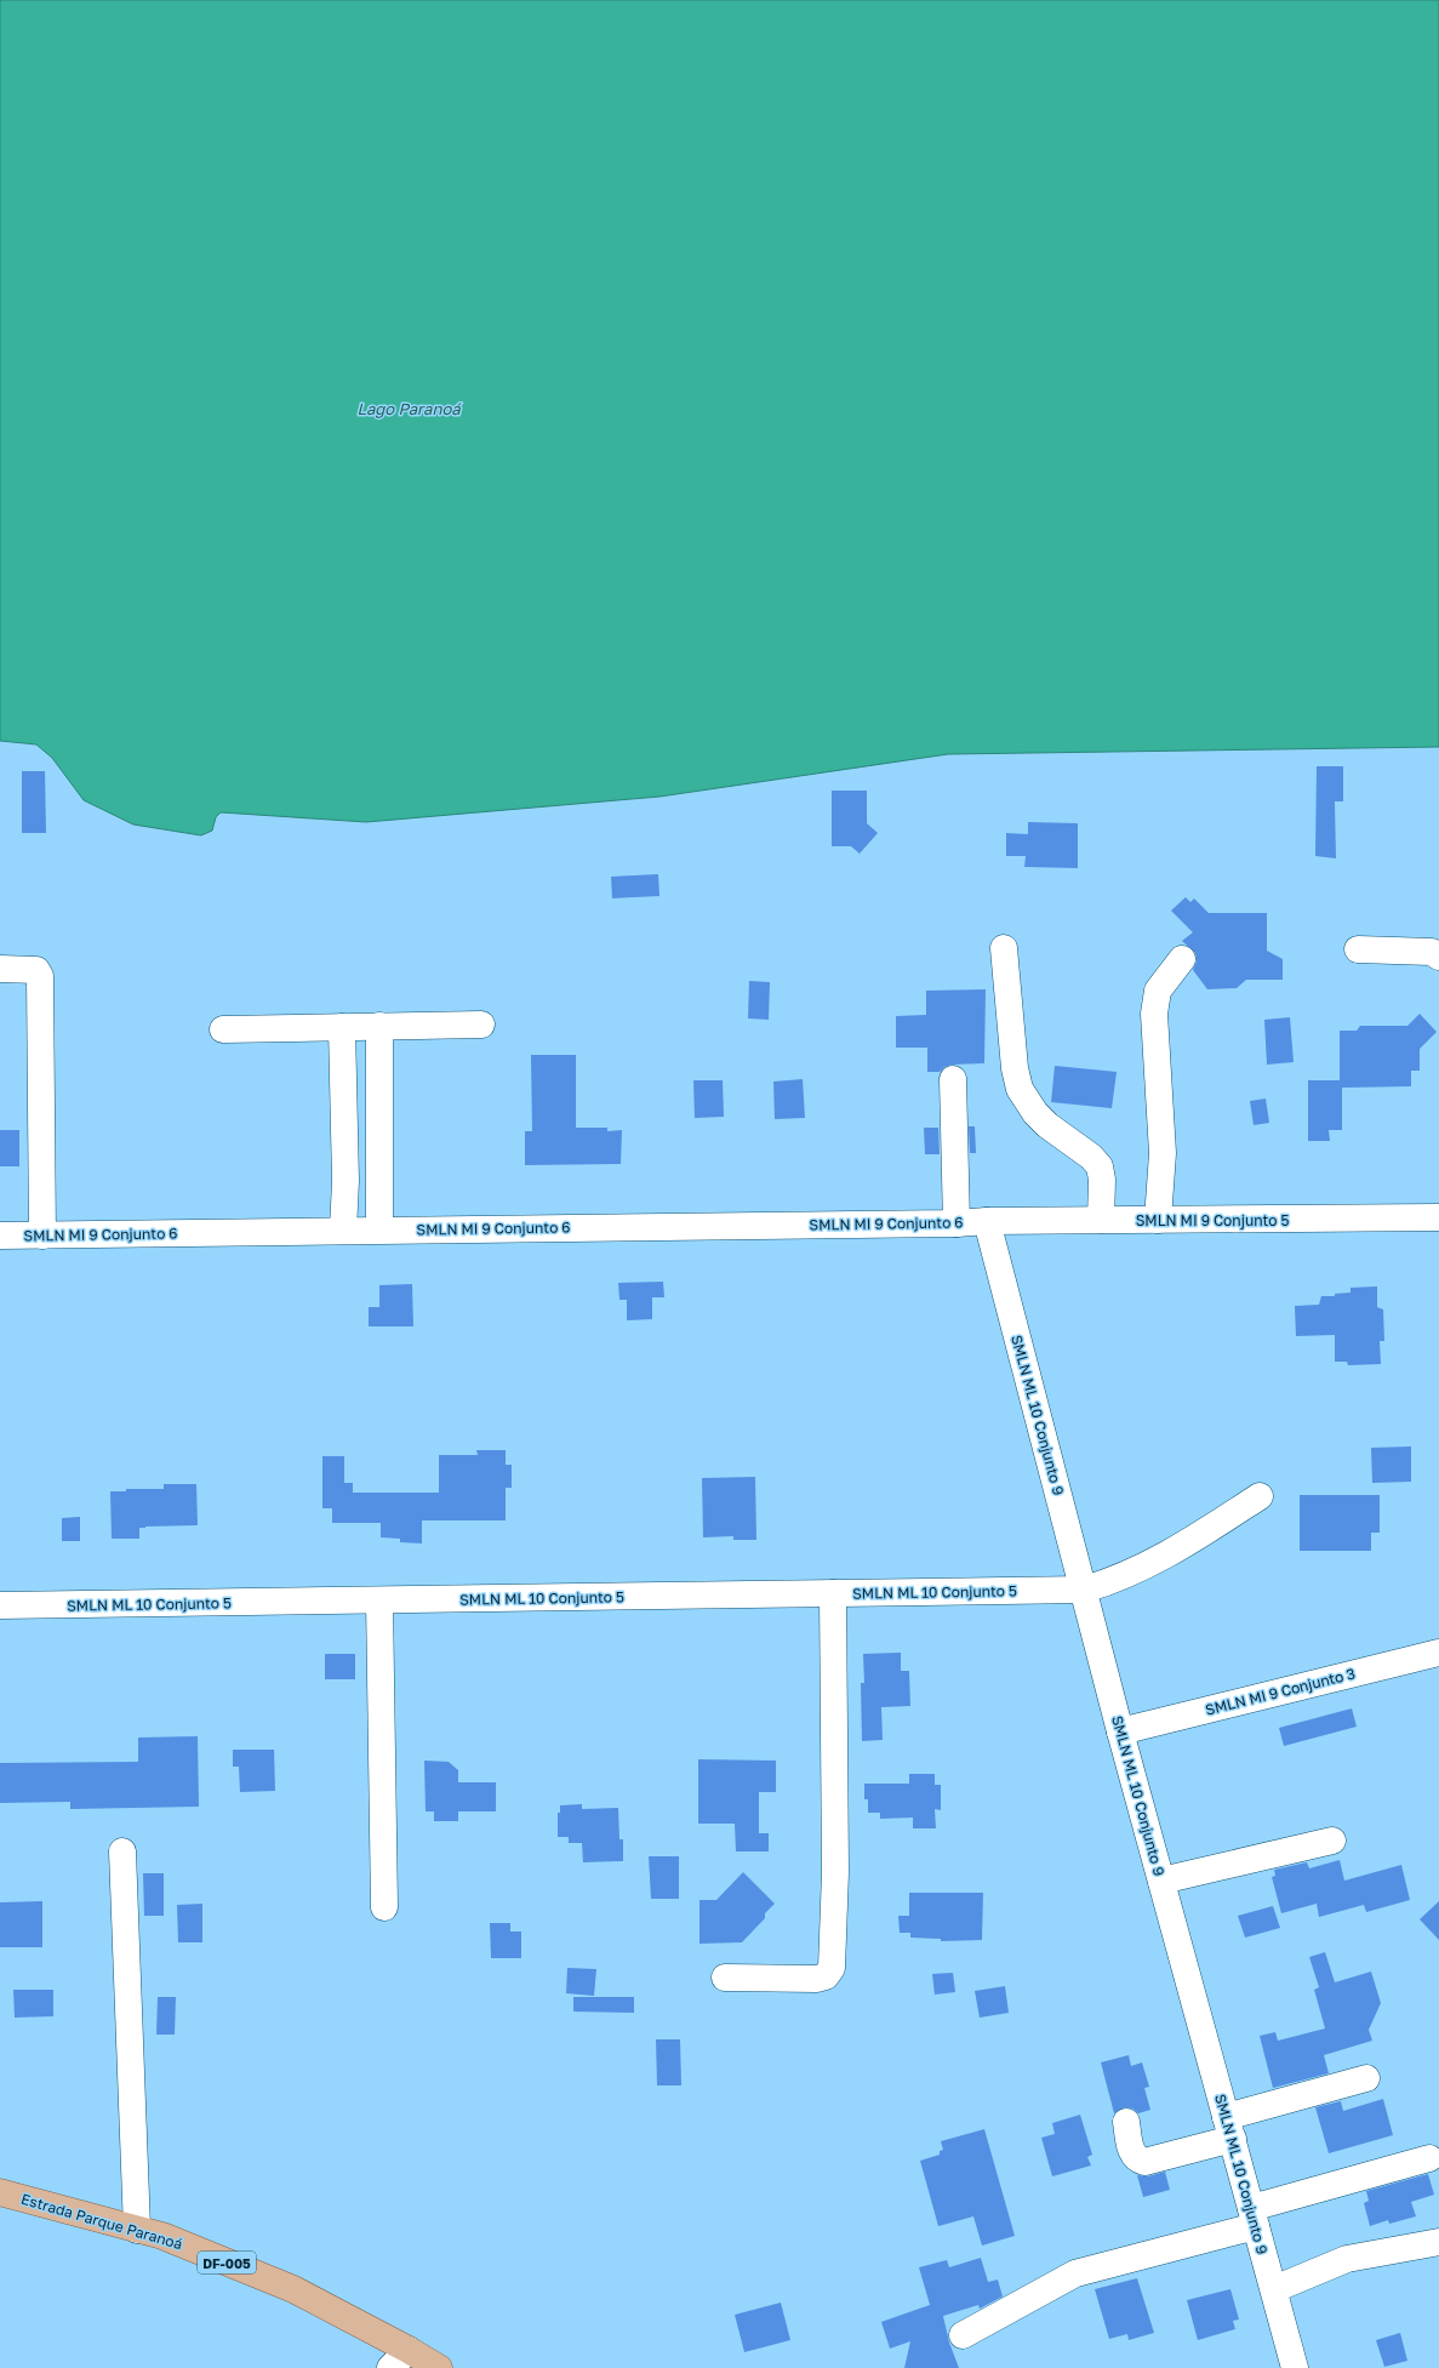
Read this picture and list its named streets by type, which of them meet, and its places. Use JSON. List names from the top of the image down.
{
  "streets": {
    "main road": ["Estrada Parque Paranoá", "DF-005"],
    "street": [
      "SMLN MI 9 Conjunto 5",
      "SMLN MI 9 Conjunto 6",
      "SMLN ML 10 Conjunto 9",
      "SMLN ML 10 Conjunto 5",
      "SMLN MI 9 Conjunto 3"
    ]
  },
  "crossings": [
    ["SMLN MI 9 Conjunto 5", "SMLN MI 9 Conjunto 6"],
    ["SMLN MI 9 Conjunto 5", "SMLN ML 10 Conjunto 9"],
    ["SMLN MI 9 Conjunto 6", "SMLN ML 10 Conjunto 9"],
    ["SMLN ML 10 Conjunto 9", "SMLN ML 10 Conjunto 5"],
    ["SMLN ML 10 Conjunto 9", "SMLN MI 9 Conjunto 3"]
  ],
  "water": ["Lago Paranoá"]
}
